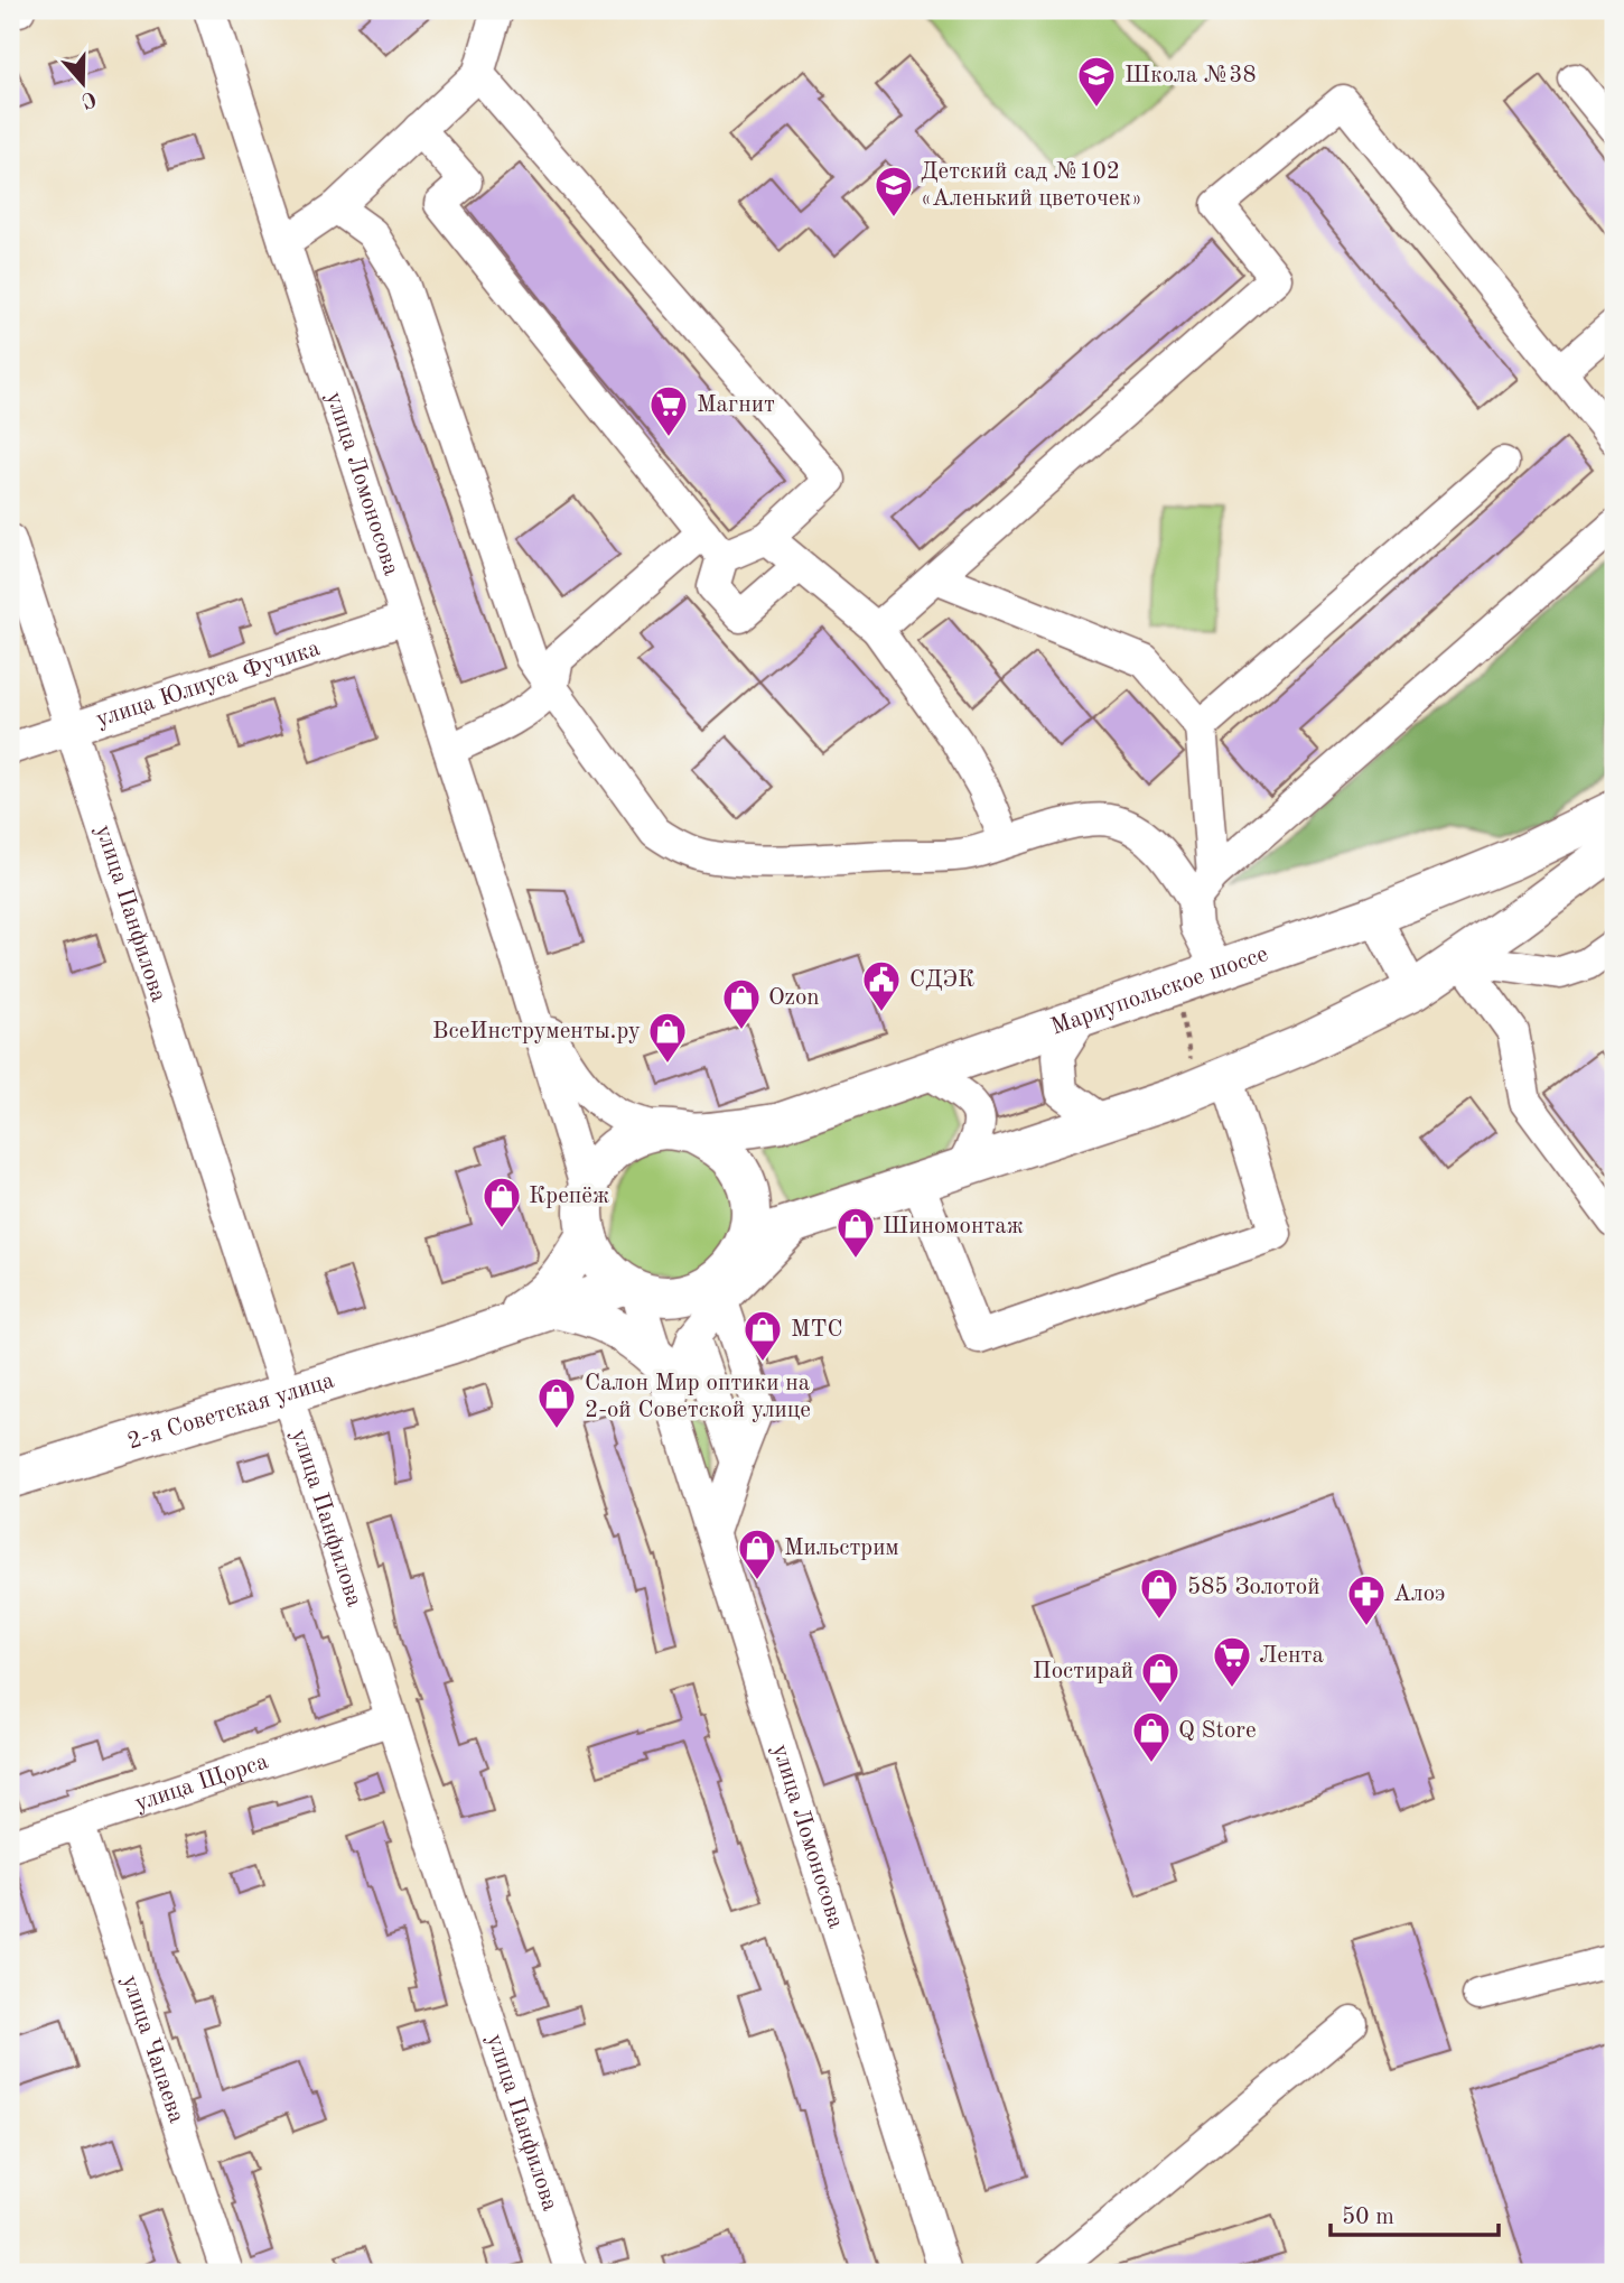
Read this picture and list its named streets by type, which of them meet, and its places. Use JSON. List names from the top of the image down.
{
  "streets": {
    "main road": ["Мариупольское шоссе", "2-я Советская улица"],
    "street": [
      "улица Ломоносова",
      "улица Юлиуса Фучика",
      "улица Панфилова",
      "улица Щорса",
      "улица Чапаева"
    ]
  },
  "crossings": [
    ["улица Ломоносова", "улица Юлиуса Фучика"],
    ["улица Ломоносова", "Мариупольское шоссе"],
    ["улица Ломоносова", "2-я Советская улица"],
    ["улица Юлиуса Фучика", "улица Панфилова"],
    ["улица Панфилова", "2-я Советская улица"],
    ["улица Панфилова", "улица Щорса"],
    ["Мариупольское шоссе", "2-я Советская улица"],
    ["улица Щорса", "улица Чапаева"]
  ],
  "places": {
    "school or university": ["Школа №38", "Детский сад №102 «Аленький цветочек»"],
    "supermarket": ["Магнит", "Лента"],
    "public building": ["СДЭК"],
    "shop": [
      "Ozon",
      "ВсеИнструменты.ру",
      "Крепёж",
      "Шиномонтаж",
      "МТС",
      "Салон Мир оптики на 2-ой Советской улице",
      "Мильстрим",
      "585 Золотой",
      "Постирай",
      "Q Store"
    ],
    "pharmacy": ["Алоэ"]
  },
  "scale_bar": "50 m",
  "north": "bottom"
}
